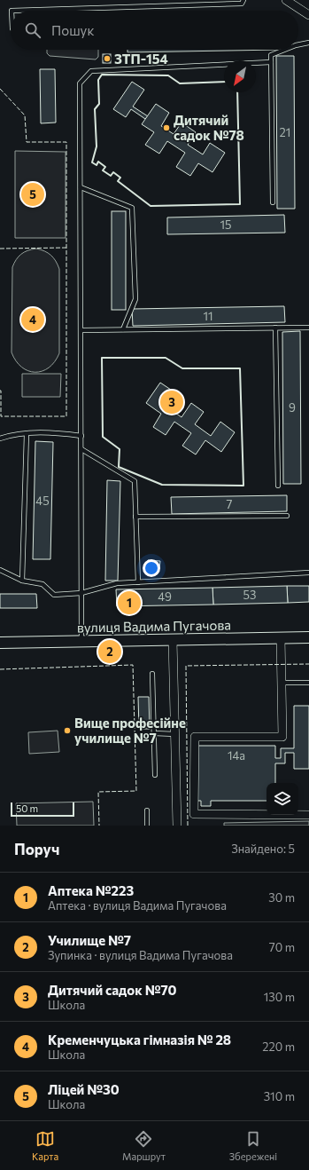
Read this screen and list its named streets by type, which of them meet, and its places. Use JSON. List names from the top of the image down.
{
  "streets": {
    "street": ["вулиця Вадима Пугачова"]
  },
  "places": ["ЗТП-154", "Дитячий садок №78", "Вище професійне училище №7"],
  "house_numbers": [
    "21",
    "15",
    "11",
    "9",
    "45",
    "7",
    "53",
    "49",
    "14а"
  ],
  "scale_bar": "50 m",
  "north": "bottom left",
  "page": {
    "search": "Пошук",
    "pins": [
      "5",
      "4",
      "3",
      "1",
      "2"
    ],
    "scale": "50 m",
    "heading": ["Поруч", "Знайдено: 5"],
    "list": [
      {
        "mark": "1",
        "name": "Аптека №223",
        "note": "Аптека · вулиця Вадима Пугачова",
        "value": "30 m"
      },
      {
        "mark": "2",
        "name": "Училище №7",
        "note": "Зупинка · вулиця Вадима Пугачова",
        "value": "70 m"
      },
      {
        "mark": "3",
        "name": "Дитячий садок №70",
        "note": "Школа",
        "value": "130 m"
      },
      {
        "mark": "4",
        "name": "Кременчуцька гімназія № 28",
        "note": "Школа",
        "value": "220 m"
      },
      {
        "mark": "5",
        "name": "Ліцей №30",
        "note": "Школа",
        "value": "310 m"
      }
    ],
    "nav": ["Карта", "Маршрут", "Збережені"]
  }
}
